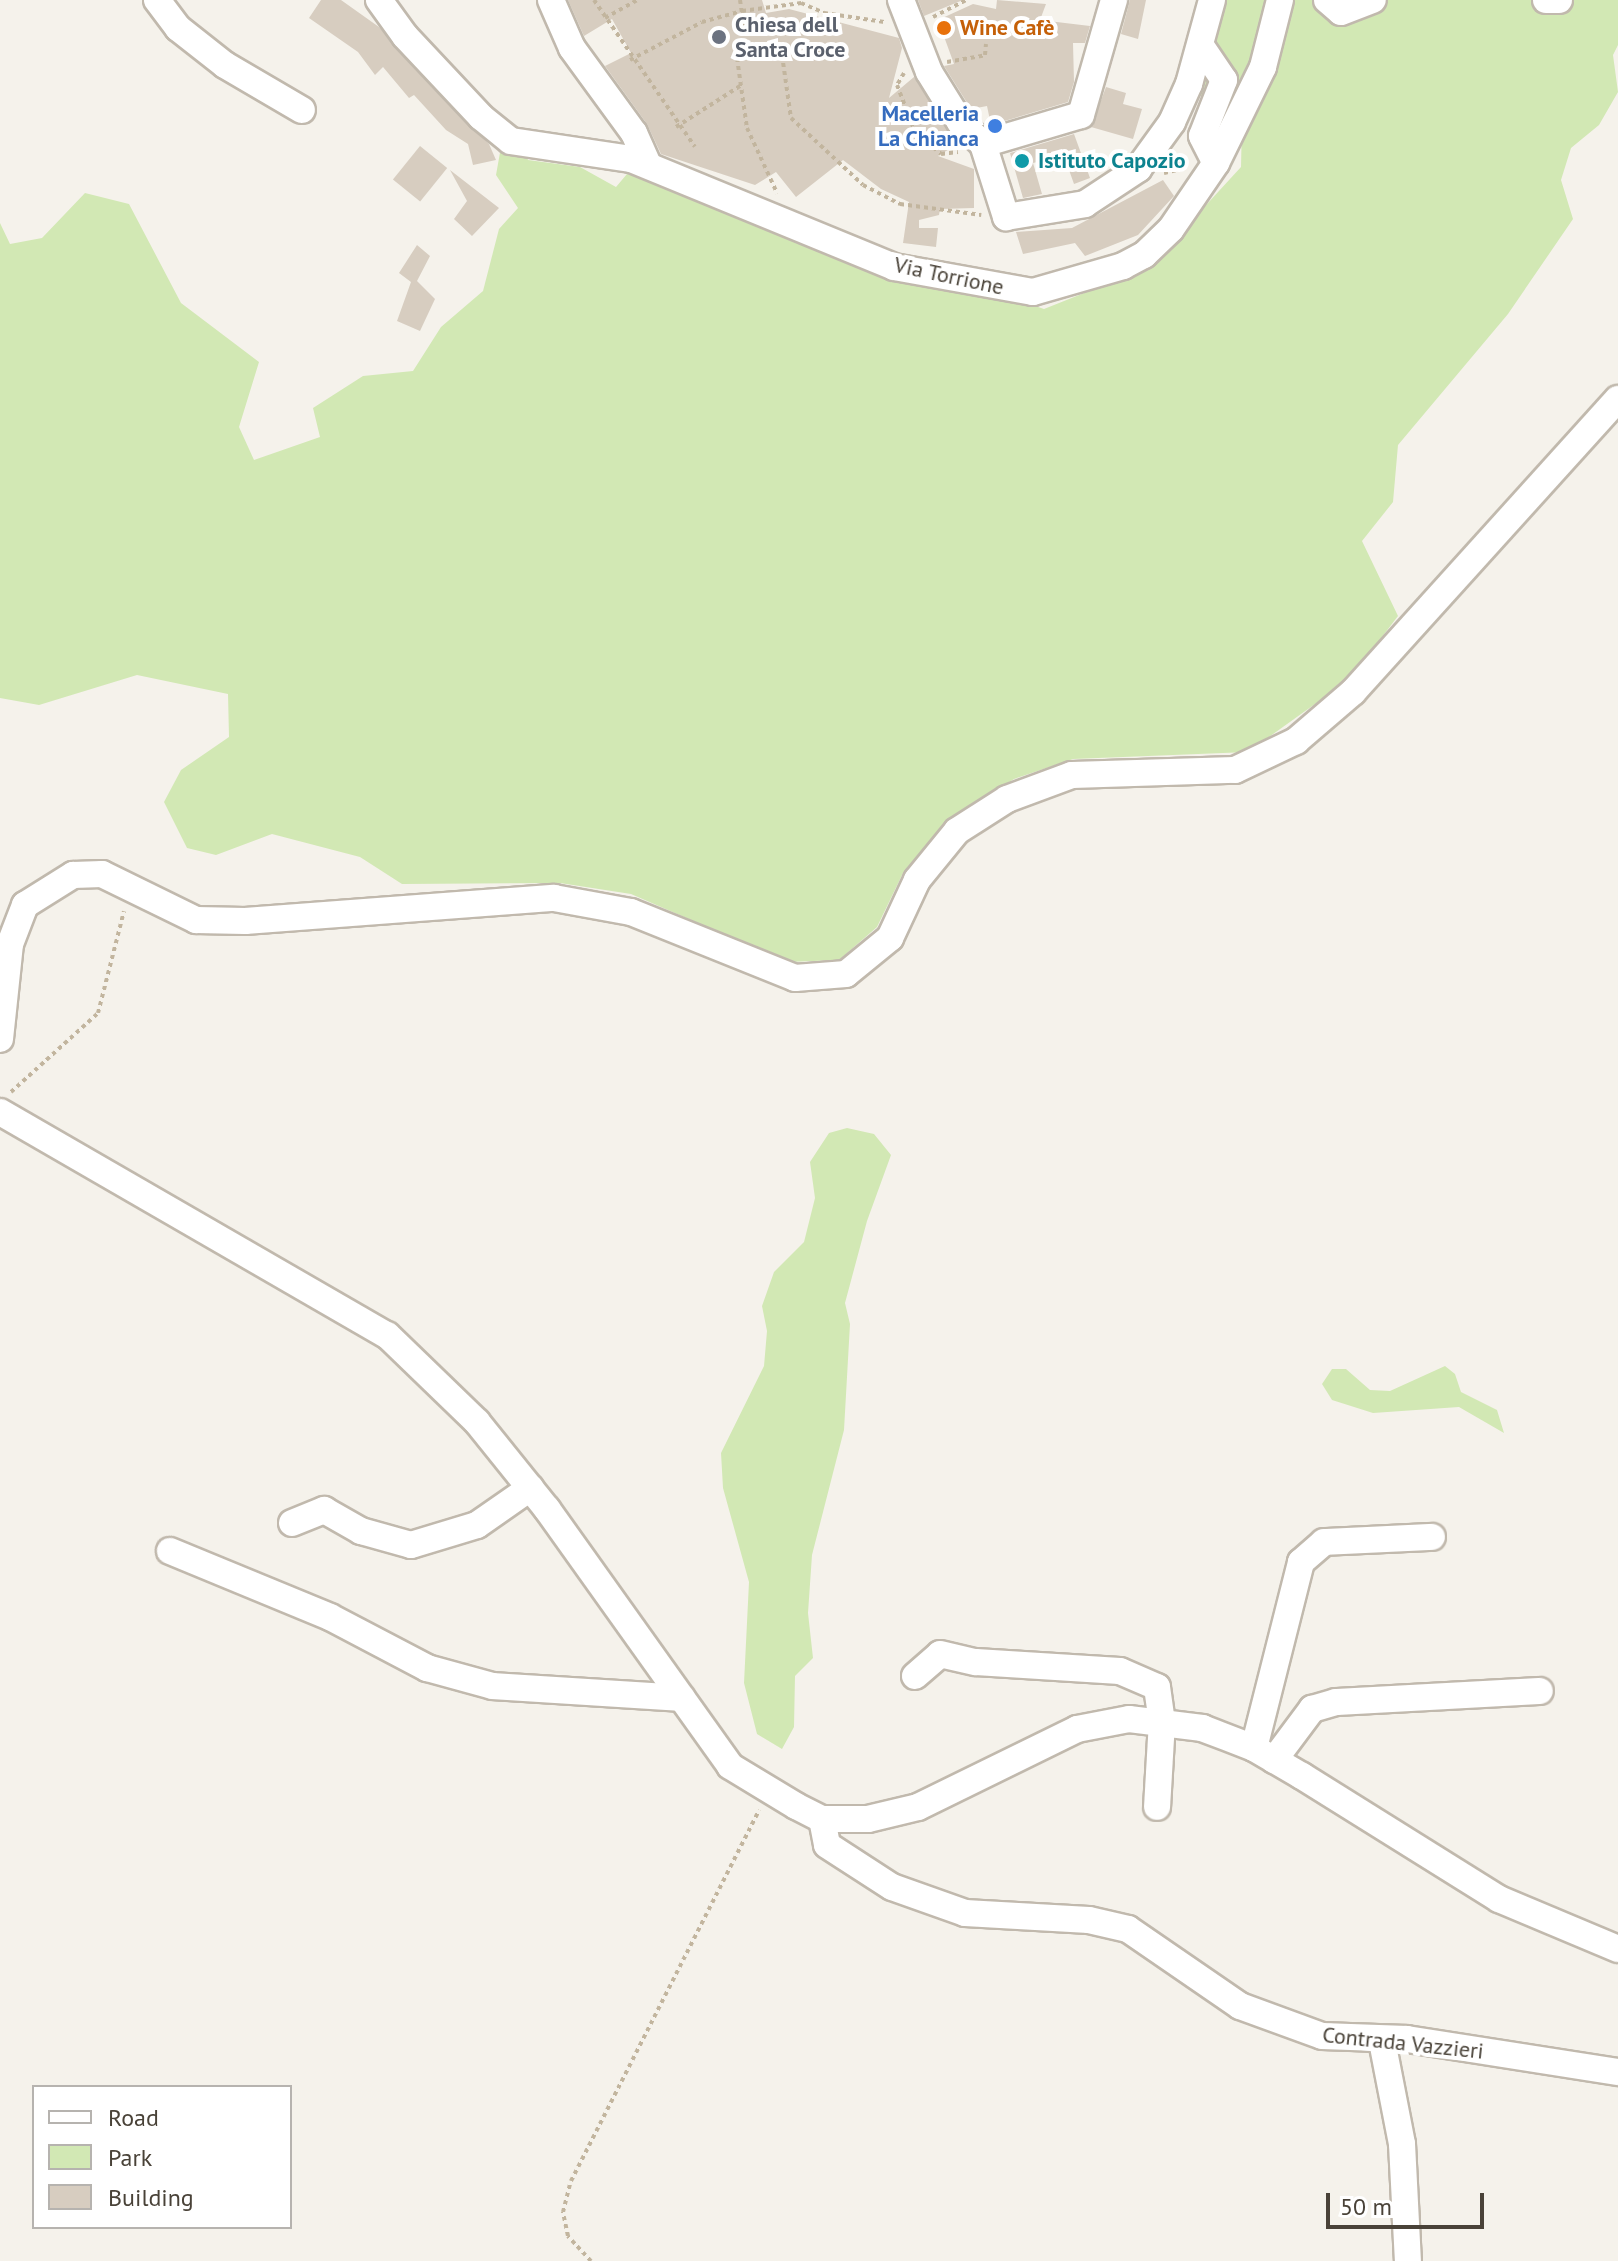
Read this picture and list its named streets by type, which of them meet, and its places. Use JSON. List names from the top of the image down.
{
  "streets": {
    "street": ["Via Torrione", "Contrada Vazzieri"]
  },
  "places": [
    "Wine Cafè",
    "Chiesa dell Santa Croce",
    "Macelleria La Chianca",
    "Istituto Capozio"
  ],
  "legend": ["Road", "Park", "Building"],
  "scale_bar": "50 m"
}
